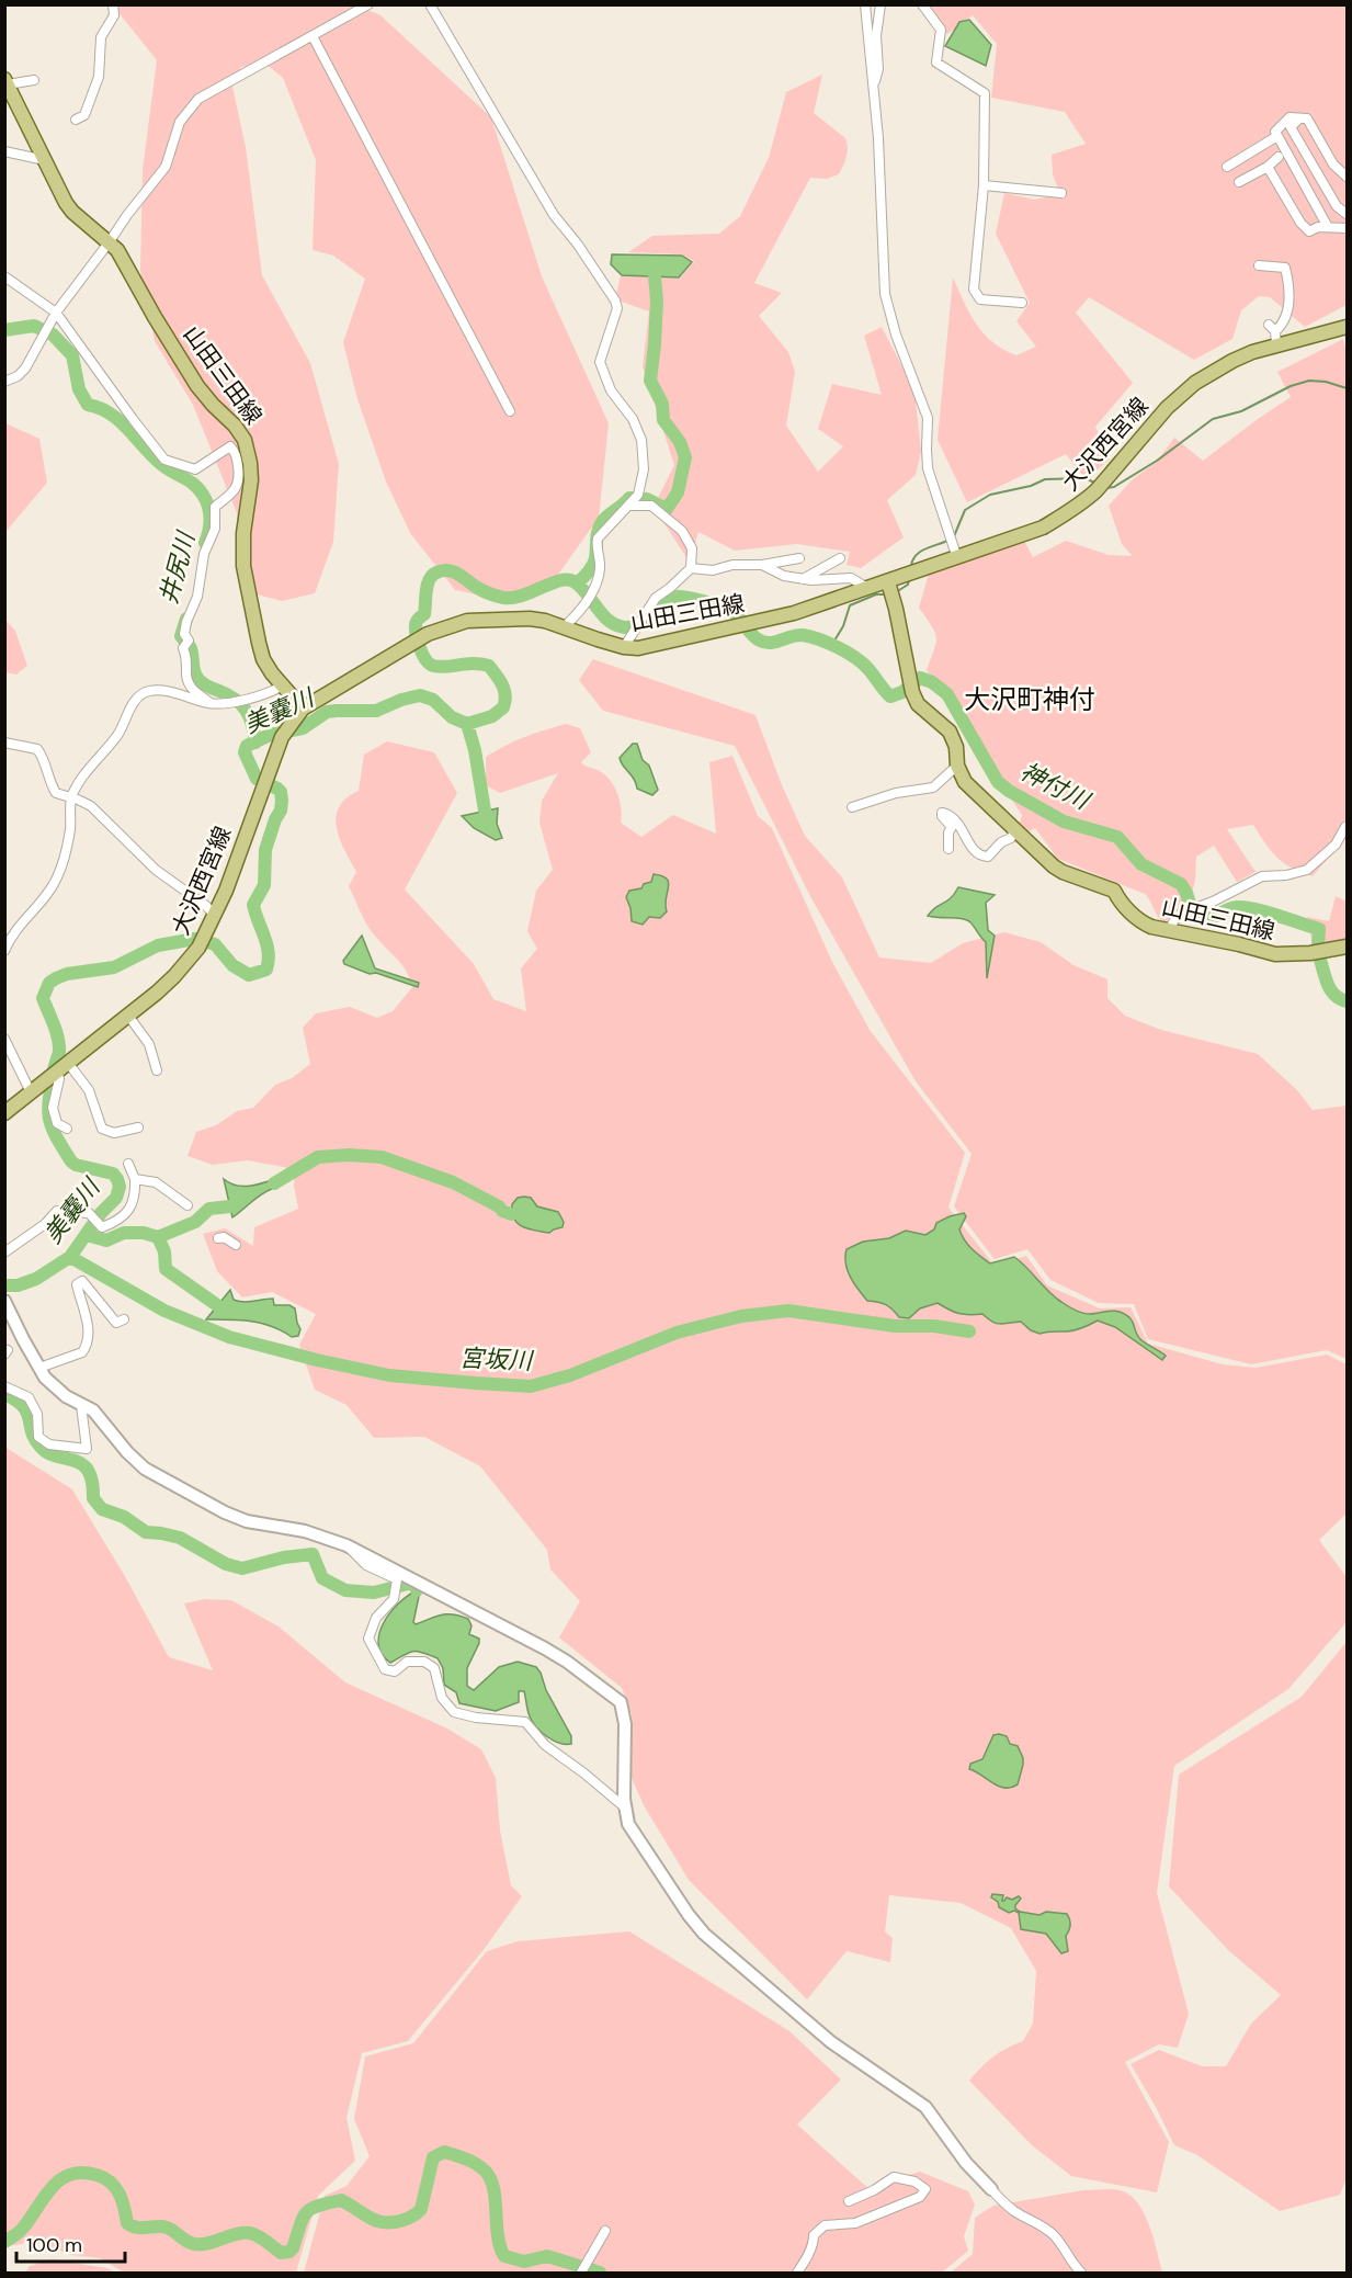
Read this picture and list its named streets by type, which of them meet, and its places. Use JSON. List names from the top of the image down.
{
  "streets": {
    "main road": ["山田三田線", "大沢西宮線"]
  },
  "crossings": [
    ["山田三田線", "大沢西宮線"]
  ],
  "districts": ["大沢町神付"],
  "water": [
    "井尻川",
    "美嚢川",
    "神付川",
    "宮坂川"
  ],
  "scale_bar": "100 m"
}
